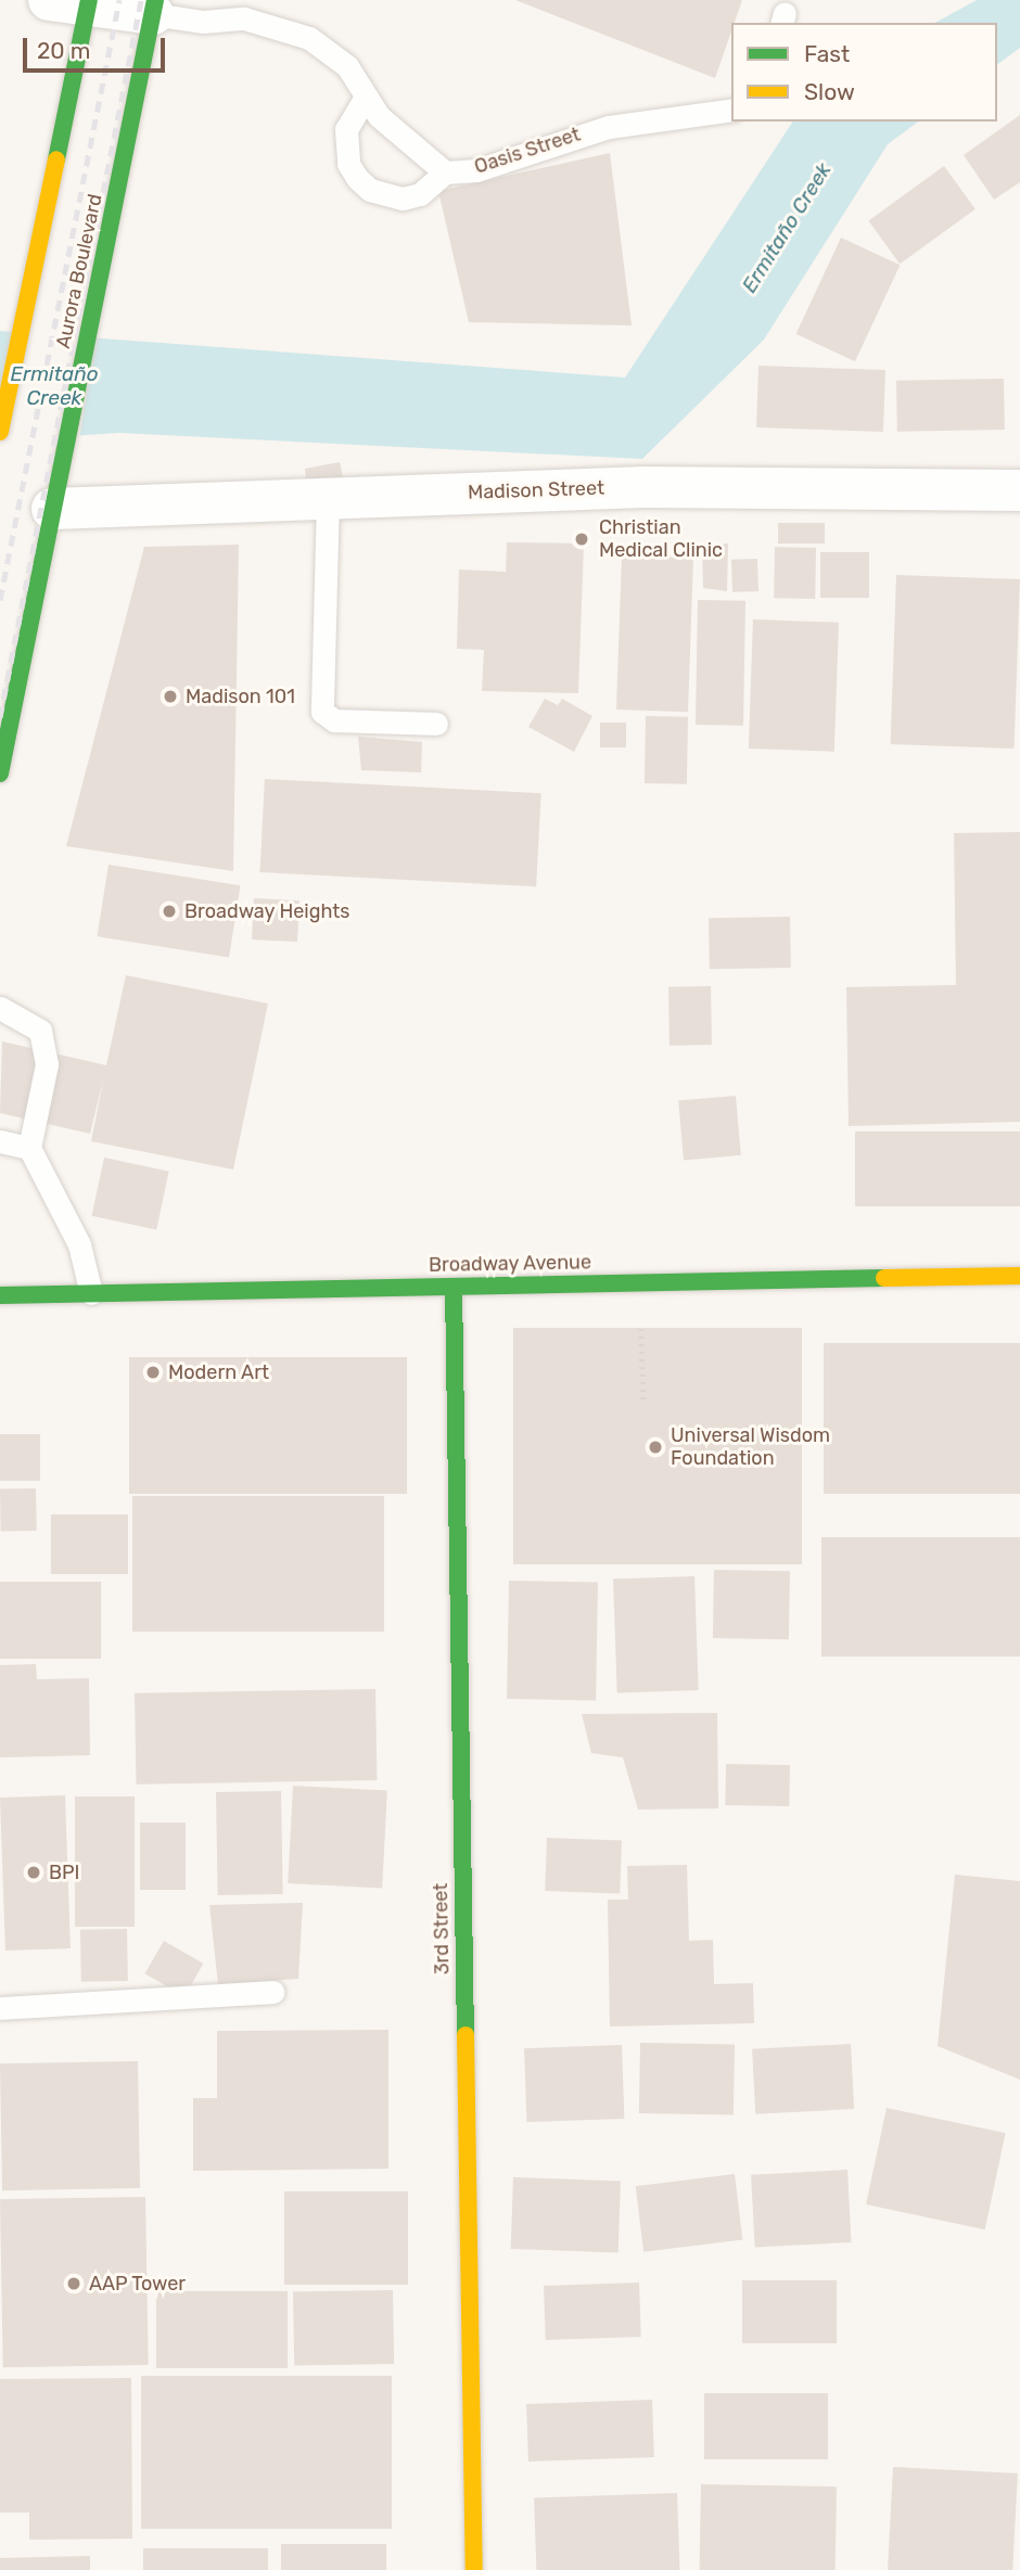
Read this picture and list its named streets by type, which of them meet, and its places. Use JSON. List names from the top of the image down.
{
  "streets": {
    "street": [
      "Aurora Boulevard",
      "Madison Street",
      "Broadway Avenue",
      "3rd Street"
    ],
    "lane": ["Oasis Street"]
  },
  "crossings": [
    ["Aurora Boulevard", "Madison Street"],
    ["Broadway Avenue", "3rd Street"]
  ],
  "water": ["Ermitaño Creek"],
  "places": [
    "Christian Medical Clinic",
    "Madison 101",
    "Broadway Heights",
    "Modern Art",
    "Universal Wisdom Foundation",
    "BPI",
    "AAP Tower"
  ],
  "legend": ["Fast", "Slow"],
  "scale_bar": "20 m"
}
